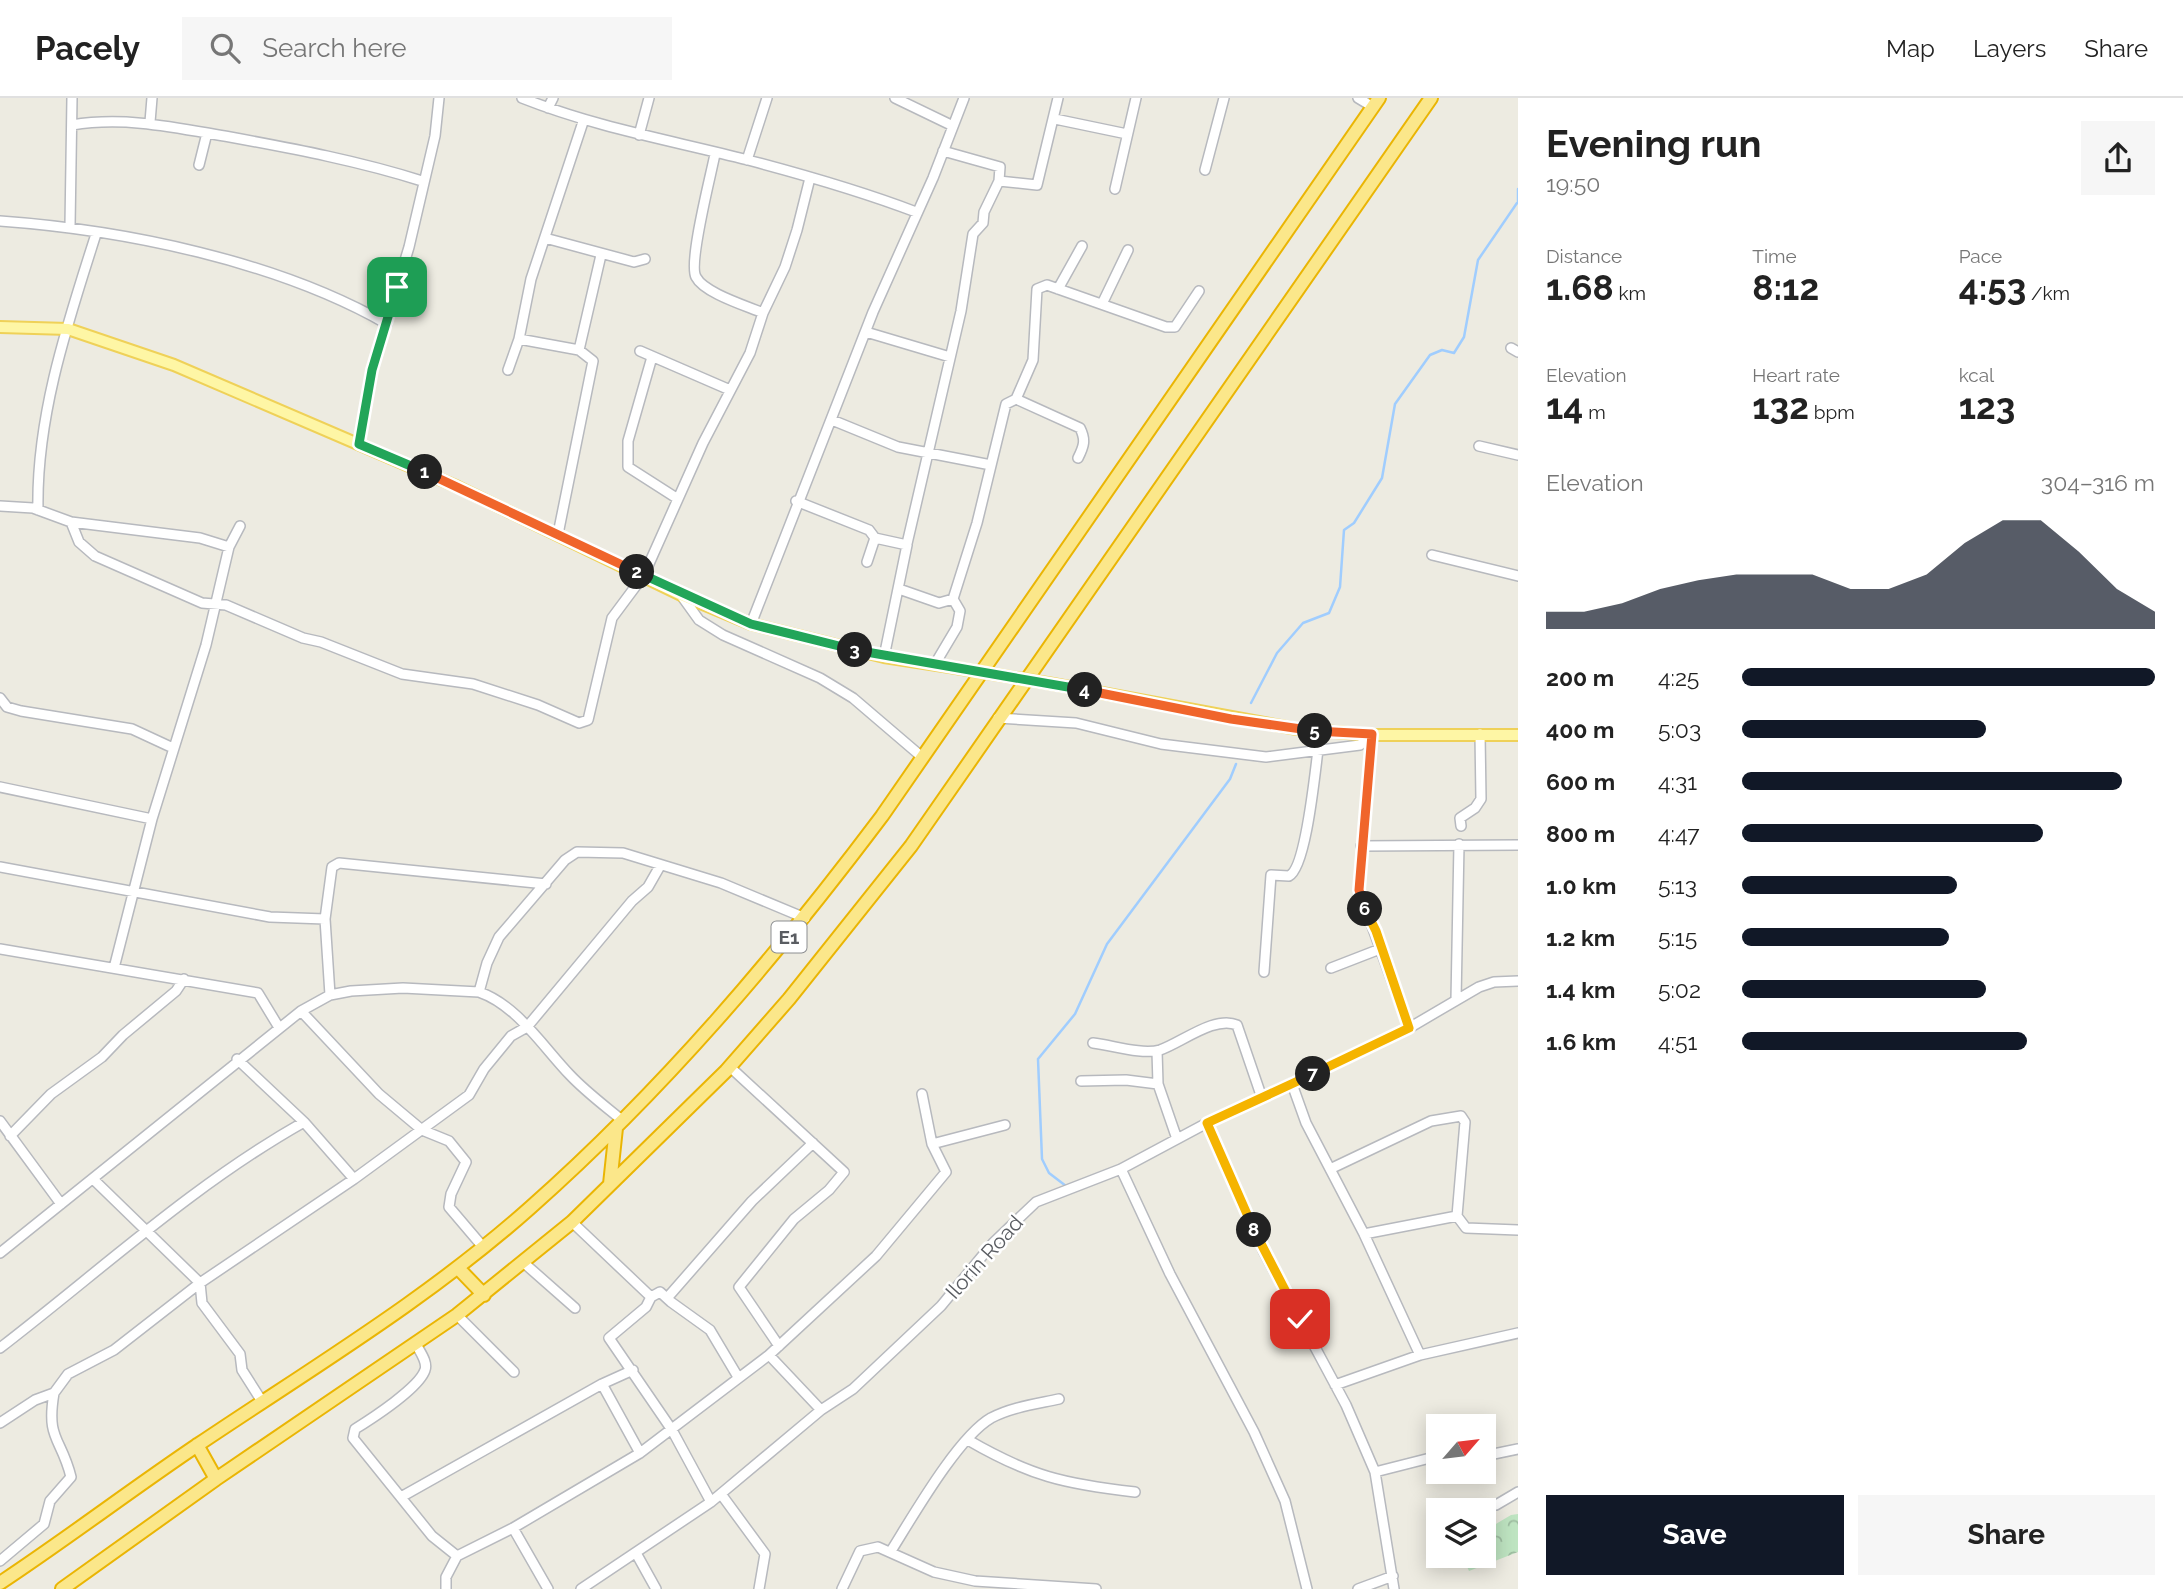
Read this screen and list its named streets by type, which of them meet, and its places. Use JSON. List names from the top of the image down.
{
  "streets": {
    "highway": ["E1"],
    "street": ["Ilorin Road"]
  },
  "north": "top right",
  "page": {
    "header": "Pacely",
    "search": "Search here",
    "nav": ["Map", "Layers", "Share"],
    "heading": ["Evening run", "19:50"],
    "stats": [
      ["Distance", "1.68 km"],
      ["Time", "8:12"],
      ["Pace", "4:53 /km"],
      ["Elevation", "14 m"],
      ["Heart rate", "132 bpm"],
      ["kcal", "123"]
    ],
    "pins": [
      "1",
      "2",
      "3",
      "4",
      "5",
      "6",
      "7",
      "8"
    ],
    "chart": ["Elevation", "304–316 m"],
    "list": [
      {
        "name": "200 m",
        "note": "4:25"
      },
      {
        "name": "400 m",
        "note": "5:03"
      },
      {
        "name": "600 m",
        "note": "4:31"
      },
      {
        "name": "800 m",
        "note": "4:47"
      },
      {
        "name": "1.0 km",
        "note": "5:13"
      },
      {
        "name": "1.2 km",
        "note": "5:15"
      },
      {
        "name": "1.4 km",
        "note": "5:02"
      },
      {
        "name": "1.6 km",
        "note": "4:51"
      }
    ],
    "buttons": ["Save", "Share"]
  }
}
